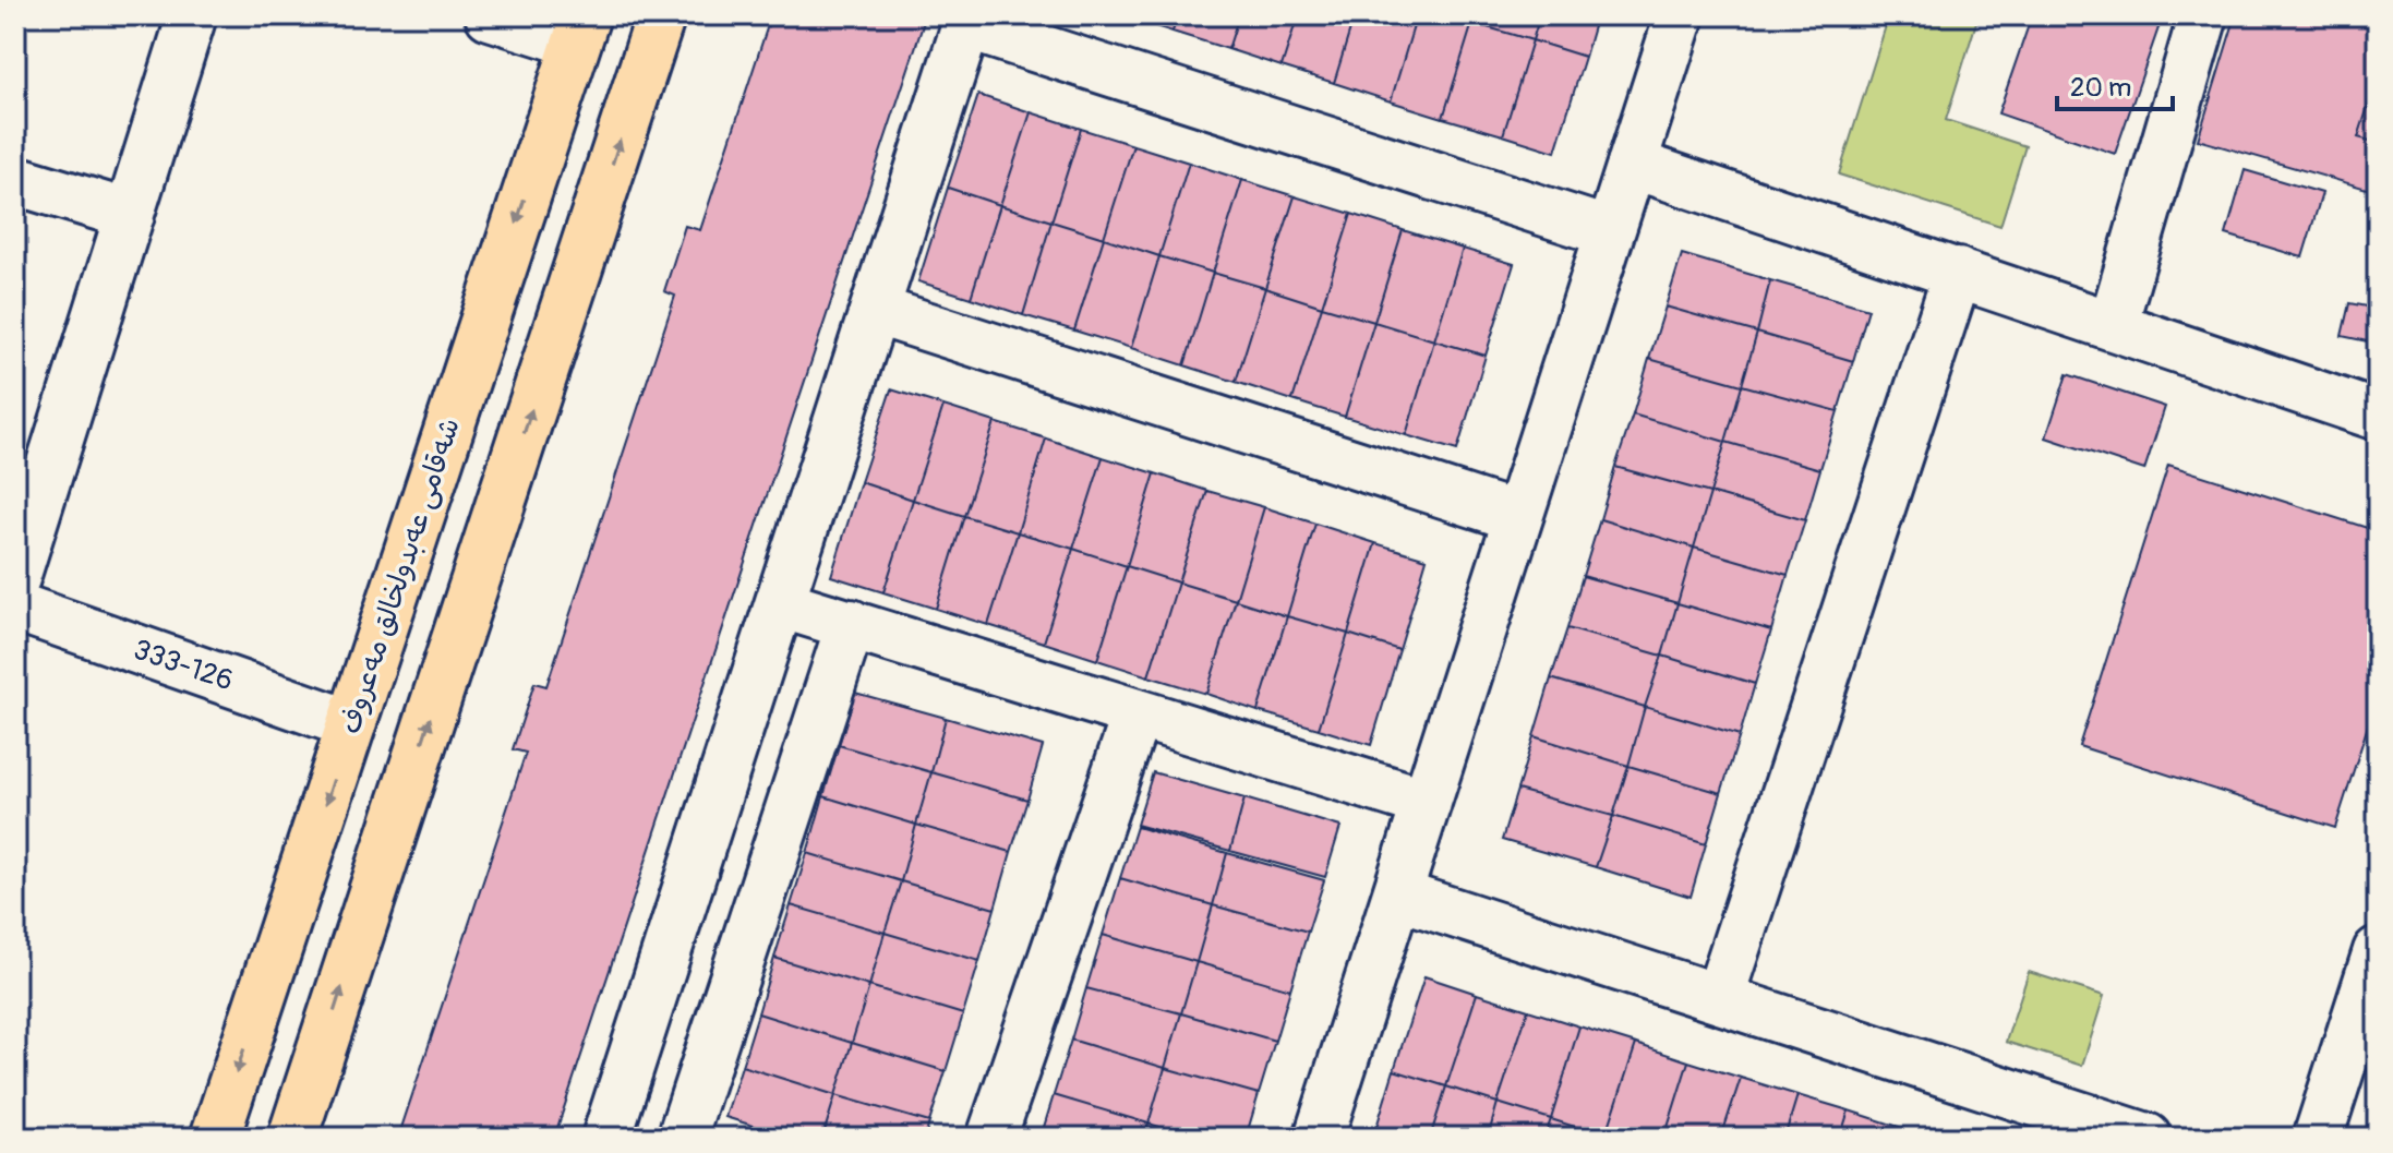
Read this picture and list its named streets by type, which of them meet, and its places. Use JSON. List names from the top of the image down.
{
  "streets": {
    "main road": ["شەقامی عەبدولخالق مەعروف"],
    "street": ["333-126"]
  },
  "crossings": [
    ["شەقامی عەبدولخالق مەعروف", "333-126"]
  ],
  "scale_bar": "20 m"
}
